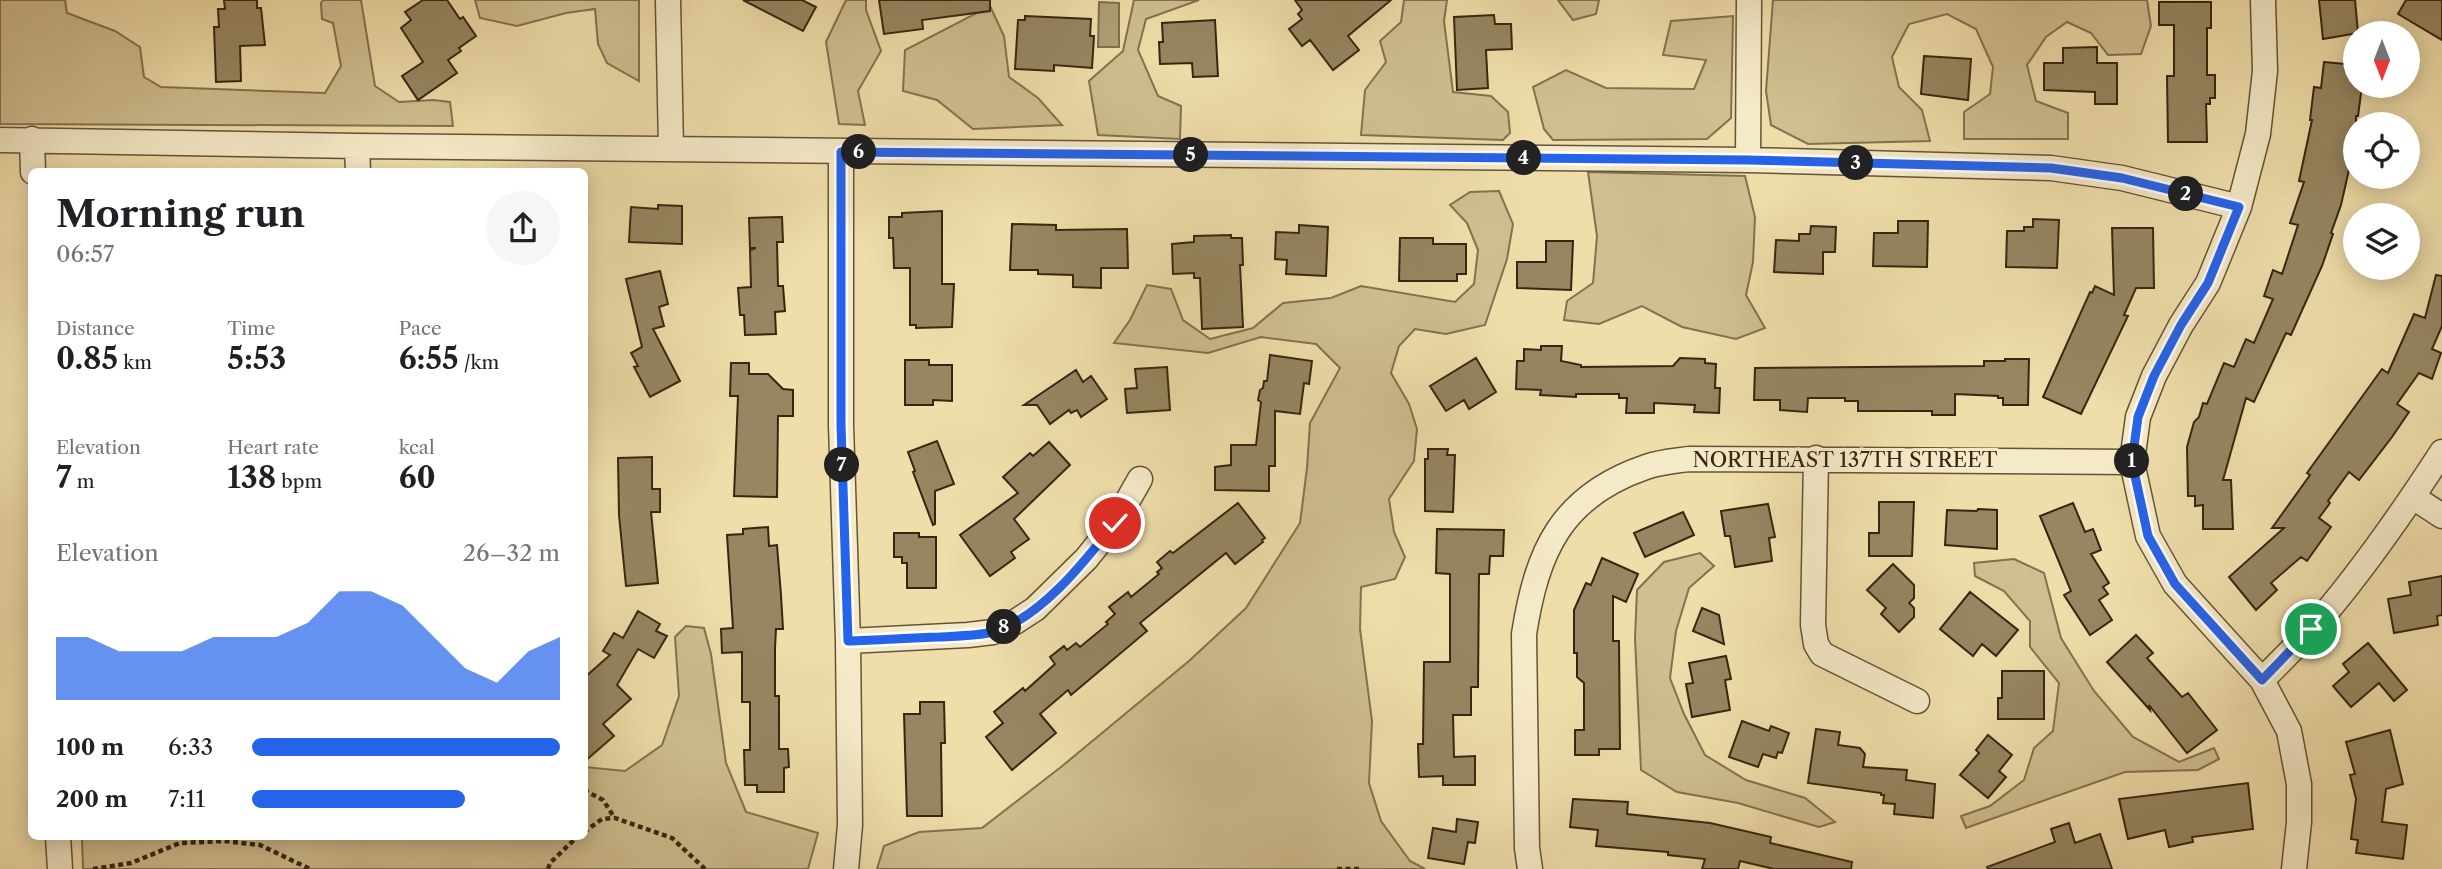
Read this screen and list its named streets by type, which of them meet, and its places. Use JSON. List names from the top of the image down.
{
  "streets": {
    "street": ["NORTHEAST 137TH STREET"]
  },
  "north": "bottom",
  "page": {
    "pins": [
      "6",
      "5",
      "4",
      "3",
      "2",
      "1",
      "7",
      "8"
    ],
    "heading": ["Morning run", "06:57"],
    "stats": [
      ["Distance", "0.85 km"],
      ["Time", "5:53"],
      ["Pace", "6:55 /km"],
      ["Elevation", "7 m"],
      ["Heart rate", "138 bpm"],
      ["kcal", "60"]
    ],
    "chart": ["Elevation", "26–32 m"],
    "list": [
      {
        "name": "100 m",
        "note": "6:33"
      },
      {
        "name": "200 m",
        "note": "7:11"
      }
    ]
  }
}
